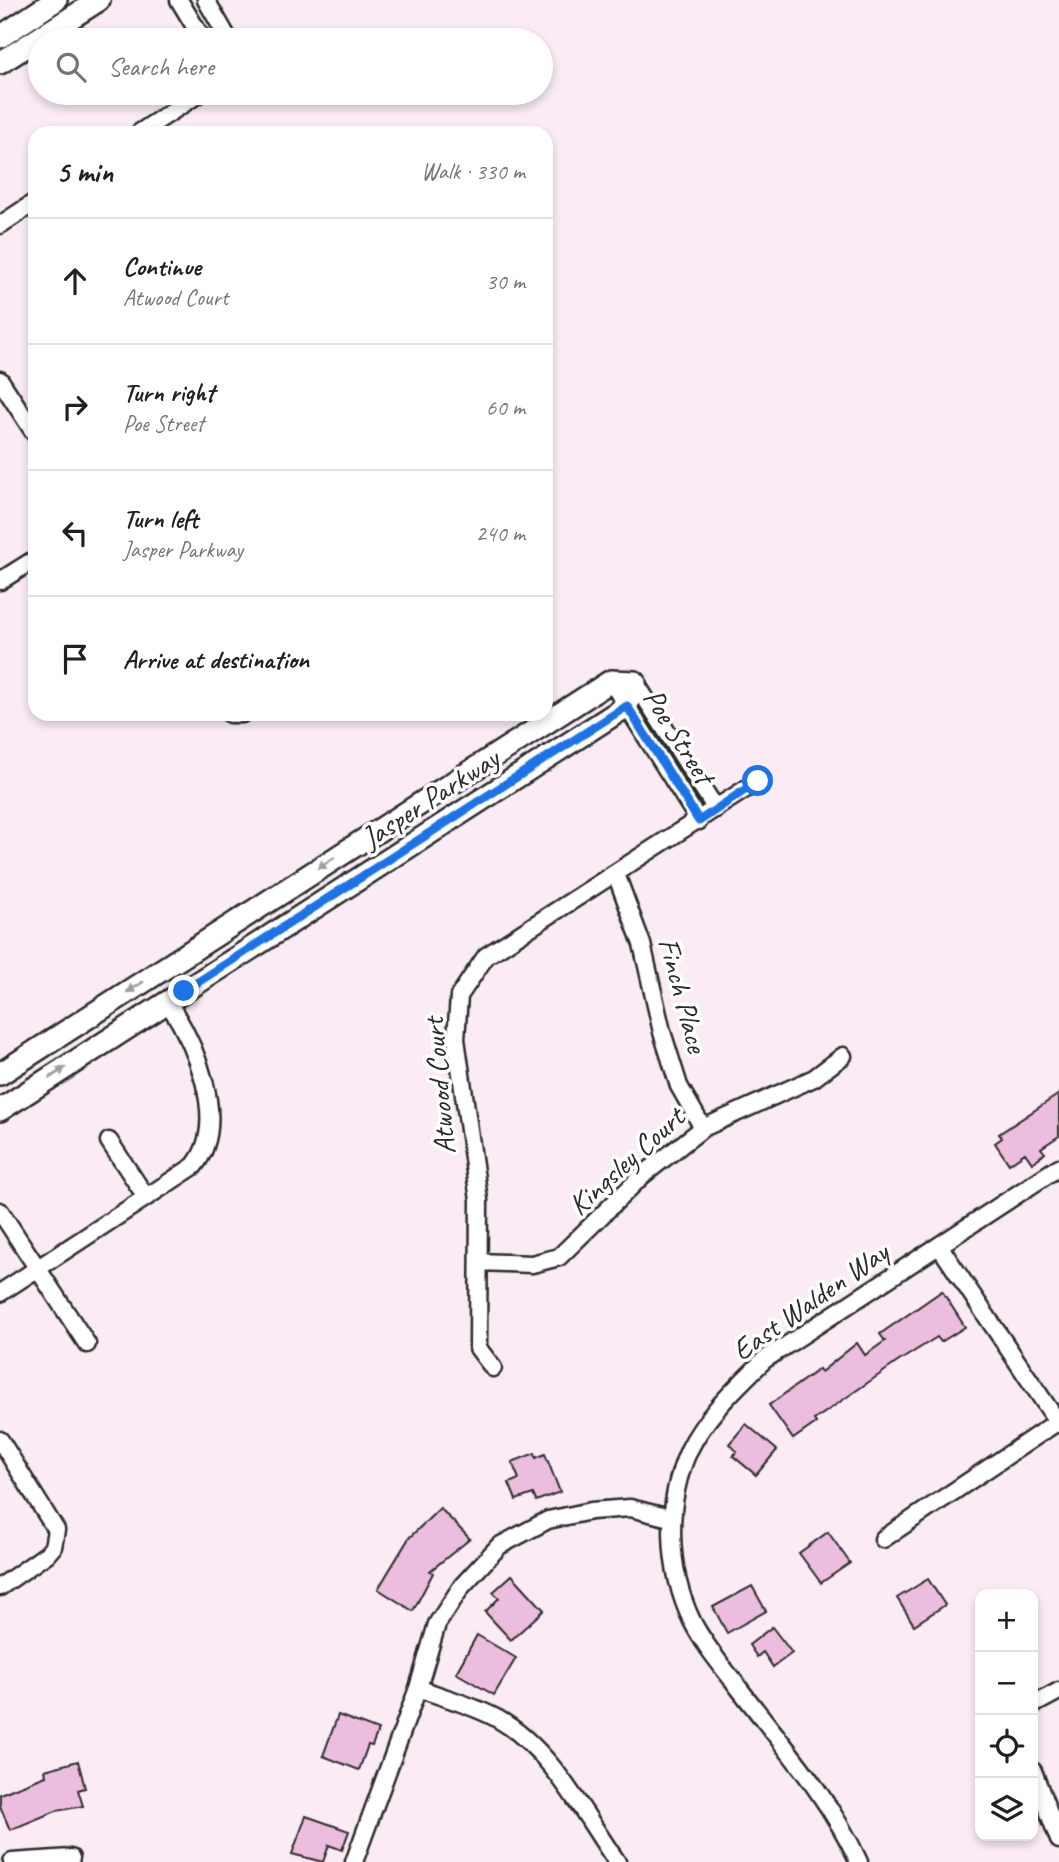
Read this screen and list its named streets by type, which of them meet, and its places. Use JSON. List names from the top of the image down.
{
  "streets": {
    "street": [
      "Poe Street",
      "Jasper Parkway",
      "Finch Place",
      "Atwood Court",
      "Kingsley Court",
      "East Walden Way"
    ]
  },
  "crossings": [
    ["Poe Street", "Jasper Parkway"],
    ["Poe Street", "Atwood Court"],
    ["Finch Place", "Atwood Court"],
    ["Finch Place", "Kingsley Court"],
    ["Atwood Court", "Kingsley Court"]
  ],
  "page": {
    "search": "Search here",
    "heading": ["5 min", "Walk · 330 m"],
    "list": [
      ["Continue", "Atwood Court", "30 m"],
      ["Turn right", "Poe Street", "60 m"],
      ["Turn left", "Jasper Parkway", "240 m"],
      "Arrive at destination"
    ],
    "map_buttons": ["+", "−"]
  }
}
